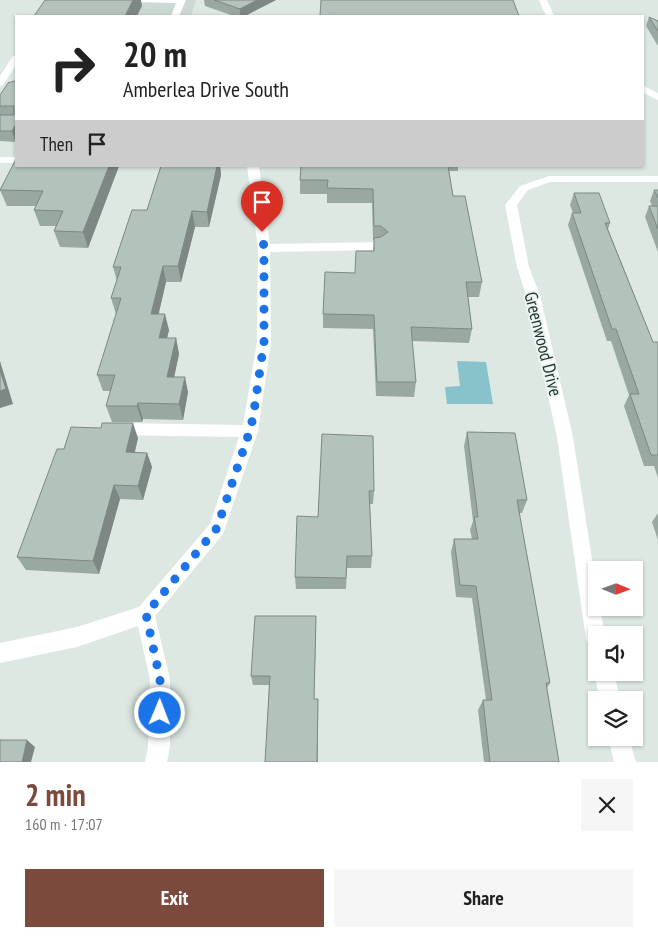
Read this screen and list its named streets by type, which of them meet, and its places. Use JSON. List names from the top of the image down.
{
  "streets": {
    "street": ["Greenwood Drive"]
  },
  "north": "right",
  "page": {
    "turn": ["20 m", "Amberlea Drive South"],
    "then": "Then",
    "heading": ["2 min", "160 m · 17:07"],
    "buttons": ["Exit", "Share"]
  }
}
